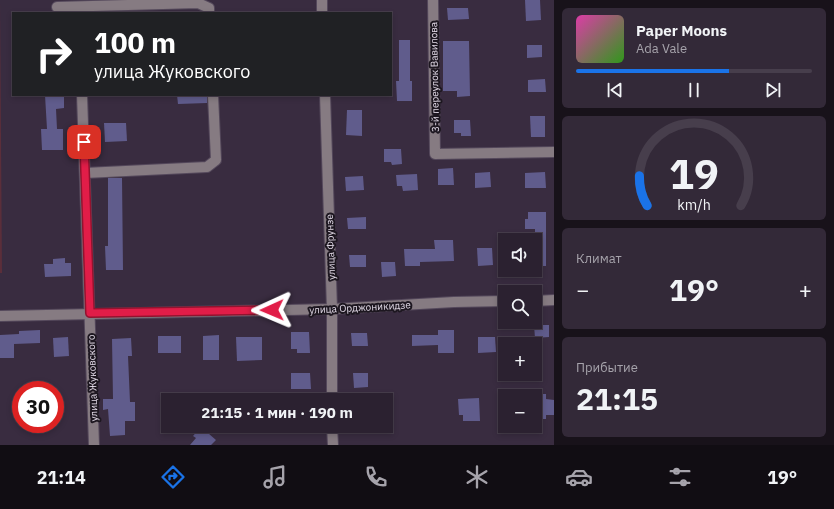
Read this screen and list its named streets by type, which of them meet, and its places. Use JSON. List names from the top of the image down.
{
  "streets": {
    "street": [
      "3-й переулок Вавилова",
      "улица Фрунзе",
      "улица Орджоникидзе",
      "улица Жуковского"
    ]
  },
  "crossings": [
    ["улица Фрунзе", "улица Орджоникидзе"],
    ["улица Орджоникидзе", "улица Жуковского"]
  ],
  "page": {
    "turn": ["100 m", "улица Жуковского"],
    "song": ["Paper Moons", "Ada Vale"],
    "tile": [
      "Климат",
      ["Прибытие", "21:15"]
    ],
    "map_buttons": ["+", "−"],
    "heat": ["−", "19°", "+"],
    "limit": "30",
    "trip": "21:15 · 1 мин · 190 m",
    "tabs": ["21:14", "19°"],
    "gauge": ["19", "km/h"]
  }
}
